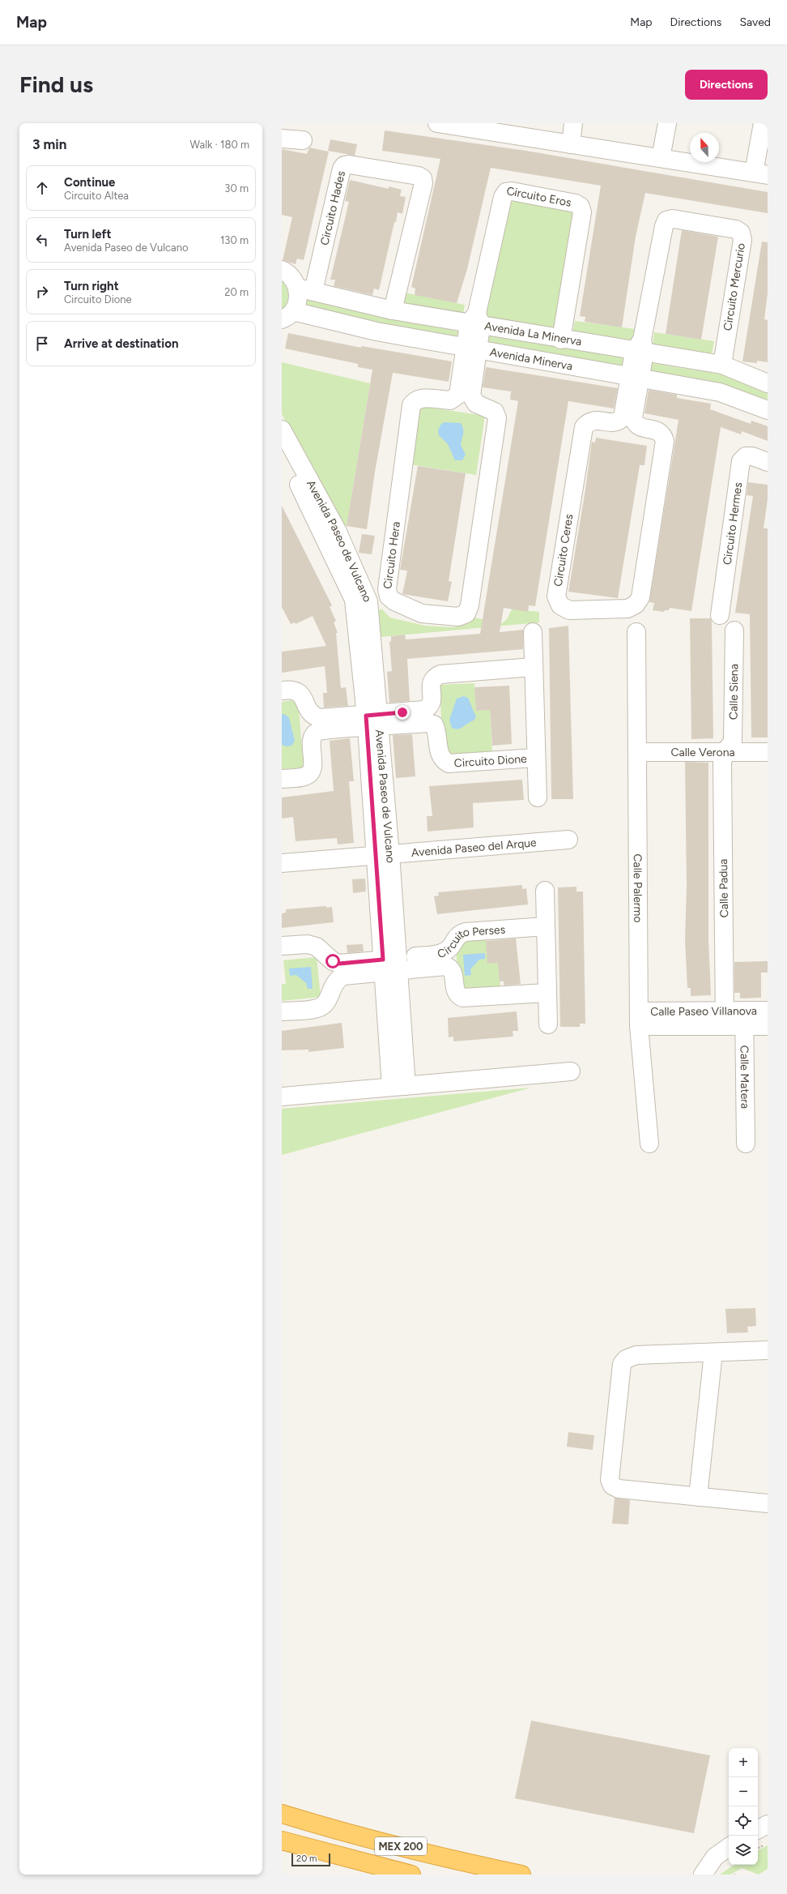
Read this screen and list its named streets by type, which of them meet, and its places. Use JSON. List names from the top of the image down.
{
  "streets": {
    "highway": ["MEX 200"],
    "street": [
      "Circuito Eros",
      "Circuito Hades",
      "Circuito Mercurio",
      "Avenida La Minerva",
      "Avenida Minerva",
      "Circuito Hermes",
      "Avenida Paseo de Vulcano",
      "Circuito Ceres",
      "Circuito Hera",
      "Calle Siena",
      "Calle Verona",
      "Circuito Dione",
      "Avenida Paseo del Arque",
      "Calle Palermo",
      "Calle Padua",
      "Circuito Perses",
      "Calle Paseo Villanova",
      "Calle Matera"
    ]
  },
  "crossings": [
    ["Circuito Eros", "Avenida La Minerva"],
    ["Circuito Eros", "Circuito Hera"],
    ["Circuito Hades", "Avenida La Minerva"],
    ["Circuito Mercurio", "Avenida La Minerva"],
    ["Circuito Mercurio", "Avenida Minerva"],
    ["Circuito Mercurio", "Circuito Ceres"],
    ["Avenida La Minerva", "Circuito Hera"],
    ["Avenida Minerva", "Circuito Ceres"],
    ["Avenida Minerva", "Circuito Hera"],
    ["Avenida Paseo de Vulcano", "Circuito Dione"],
    ["Avenida Paseo de Vulcano", "Avenida Paseo del Arque"],
    ["Avenida Paseo de Vulcano", "Circuito Perses"],
    ["Calle Siena", "Calle Verona"],
    ["Calle Siena", "Calle Padua"],
    ["Calle Verona", "Calle Palermo"],
    ["Calle Verona", "Calle Padua"],
    ["Calle Palermo", "Calle Paseo Villanova"],
    ["Calle Padua", "Calle Paseo Villanova"],
    ["Calle Paseo Villanova", "Calle Matera"]
  ],
  "scale_bar": "20 m",
  "north": "top",
  "page": {
    "header": "Map",
    "nav": ["Map", "Directions", "Saved"],
    "buttons": "Directions",
    "title": "Find us",
    "heading": ["3 min", "Walk · 180 m"],
    "list": [
      ["Continue", "Circuito Altea", "30 m"],
      ["Turn left", "Avenida Paseo de Vulcano", "130 m"],
      ["Turn right", "Circuito Dione", "20 m"],
      "Arrive at destination"
    ],
    "map_buttons": ["+", "−"],
    "scale": "20 m"
  }
}
